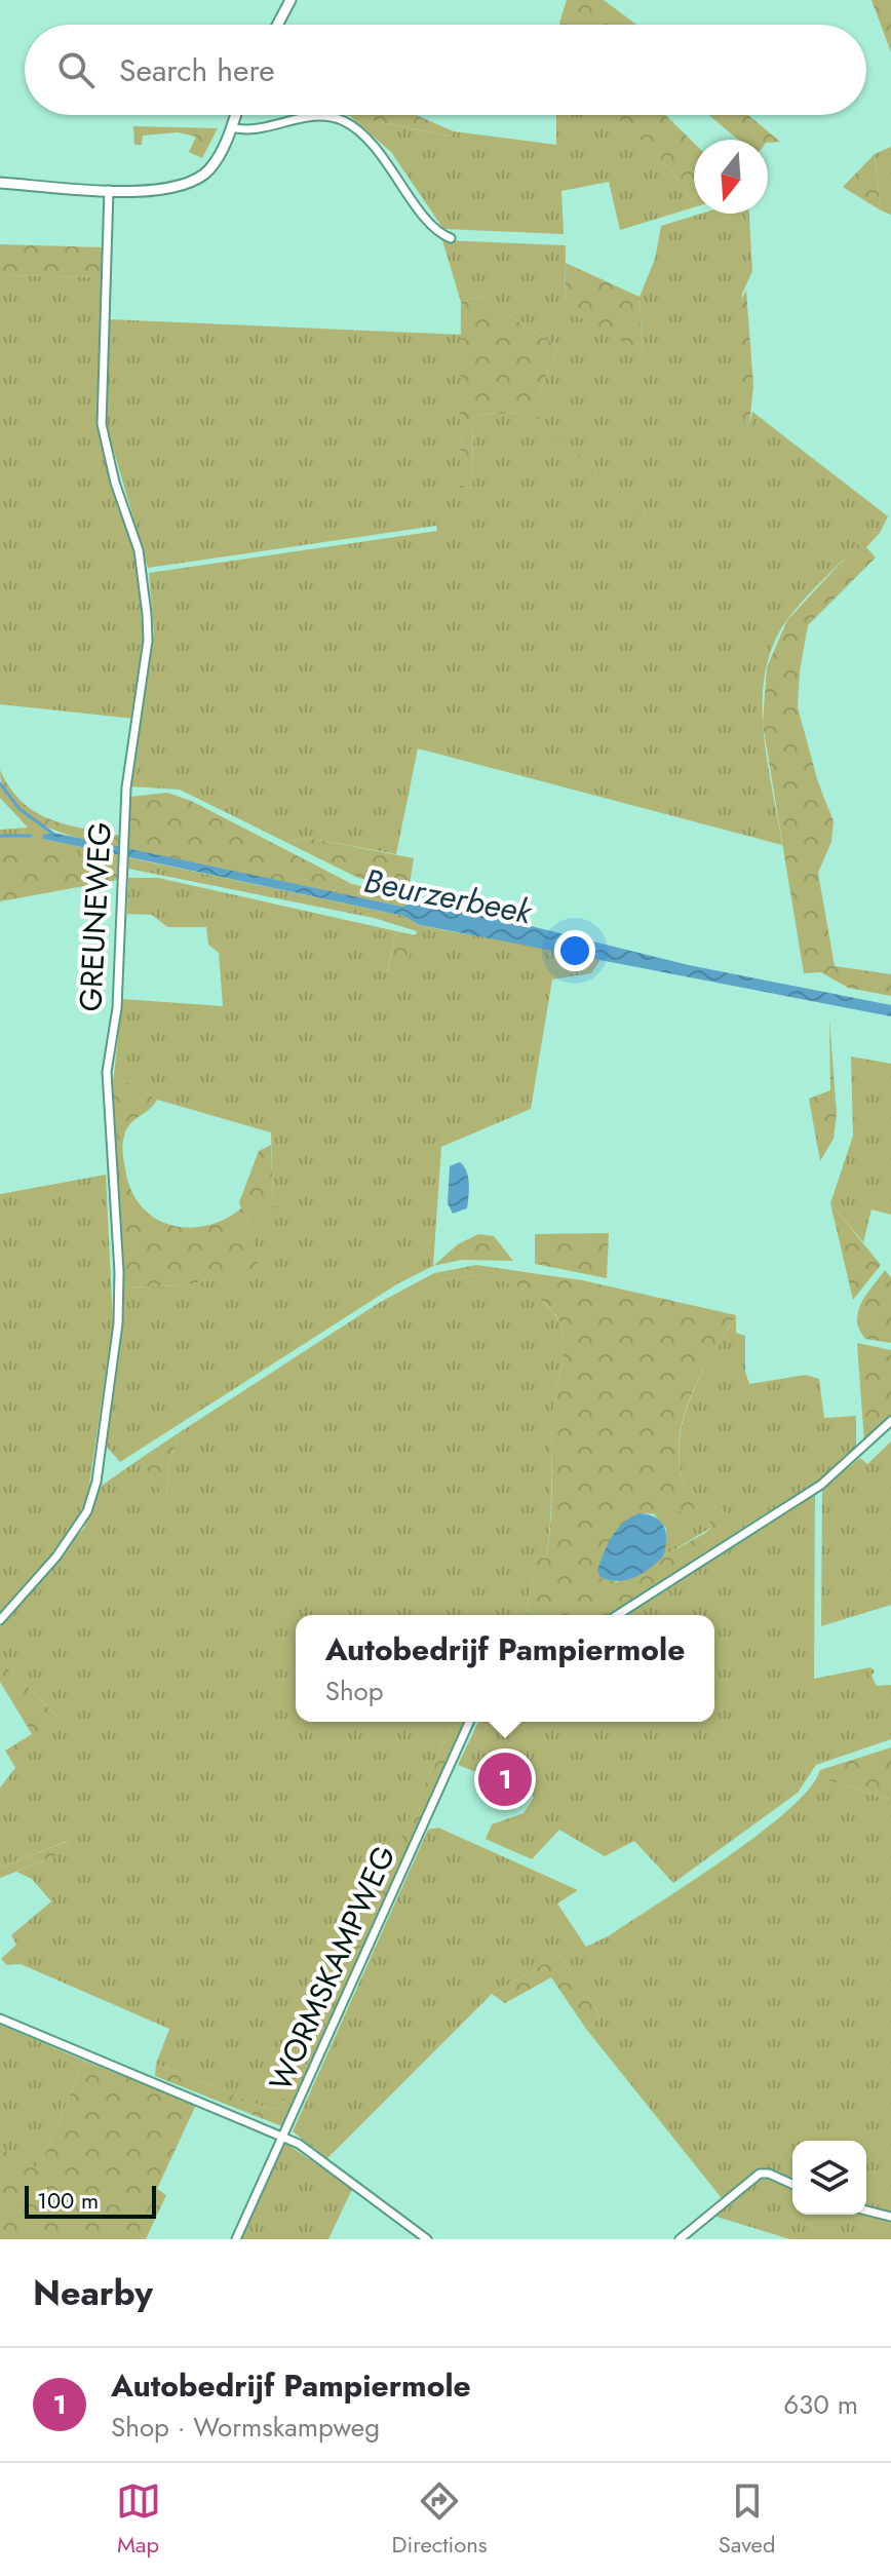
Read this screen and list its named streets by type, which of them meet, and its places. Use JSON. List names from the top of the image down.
{
  "streets": {
    "street": ["GREUNEWEG", "WORMSKAMPWEG"]
  },
  "water": ["Beurzerbeek"],
  "scale_bar": "100 m",
  "north": "bottom",
  "page": {
    "search": "Search here",
    "popup": ["Autobedrijf Pampiermole", "Shop"],
    "pins": "1",
    "scale": "100 m",
    "heading": "Nearby",
    "list": [
      {
        "mark": "1",
        "name": "Autobedrijf Pampiermole",
        "note": "Shop · Wormskampweg",
        "value": "630 m"
      }
    ],
    "nav": ["Map", "Directions", "Saved"]
  }
}
